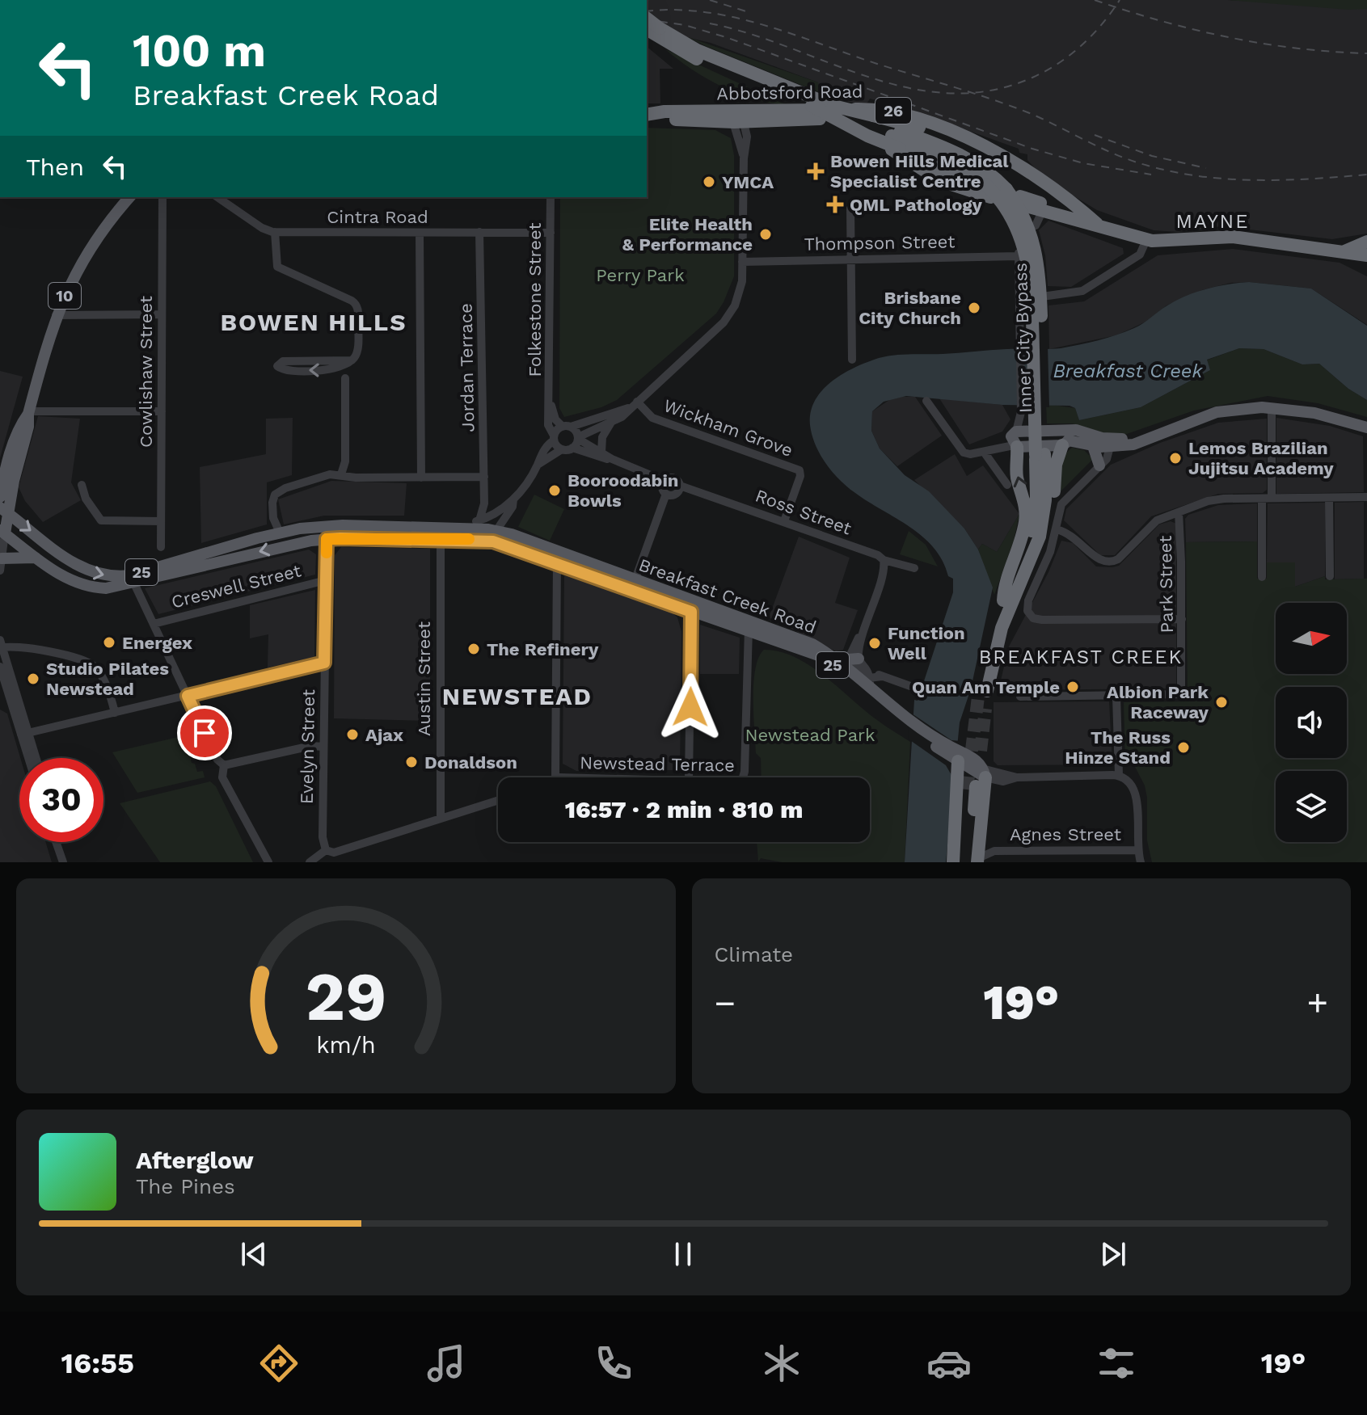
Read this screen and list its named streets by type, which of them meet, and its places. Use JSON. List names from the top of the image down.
{
  "streets": {
    "highway": ["Abbotsford Road", "26", "Inner City Bypass"],
    "main road": ["10", "25", "Breakfast Creek Road"],
    "street": [
      "Cintra Road",
      "Thompson Street",
      "Folkestone Street",
      "Jordan Terrace",
      "Cowlishaw Street",
      "Wickham Grove",
      "Ross Street",
      "Park Street",
      "Creswell Street",
      "Austin Street",
      "Evelyn Street",
      "Newstead Terrace",
      "Agnes Street"
    ]
  },
  "crossings": [
    ["26", "Inner City Bypass"],
    ["Cintra Road", "Folkestone Street"],
    ["Cintra Road", "Jordan Terrace"],
    ["10", "Breakfast Creek Road"],
    ["Wickham Grove", "Ross Street"],
    ["Creswell Street", "Evelyn Street"],
    ["Breakfast Creek Road", "Austin Street"],
    ["Breakfast Creek Road", "Evelyn Street"],
    ["Breakfast Creek Road", "Newstead Terrace"]
  ],
  "districts": [
    "MAYNE",
    "BOWEN HILLS",
    "BREAKFAST CREEK",
    "NEWSTEAD"
  ],
  "water": ["Breakfast Creek"],
  "parks": ["Perry Park", "Newstead Park"],
  "places": {
    "health": ["Bowen Hills Medical Specialist Centre", "QML Pathology"],
    "other": [
      "YMCA",
      "Elite Health & Performance",
      "Brisbane City Church",
      "Lemos Brazilian Jujitsu Academy",
      "Booroodabin Bowls",
      "Energex",
      "Function Well",
      "The Refinery",
      "Studio Pilates Newstead",
      "Quan Am Temple",
      "Albion Park Raceway",
      "Ajax",
      "The Russ Hinze Stand",
      "Donaldson"
    ]
  },
  "north": "right",
  "page": {
    "turn": ["100 m", "Breakfast Creek Road"],
    "then": "Then",
    "limit": "30",
    "trip": "16:57 · 2 min · 810 m",
    "tile": "Climate",
    "heat": ["−", "19°", "+"],
    "song": ["Afterglow", "The Pines"],
    "tabs": ["16:55", "19°"],
    "gauge": ["29", "km/h"]
  }
}
